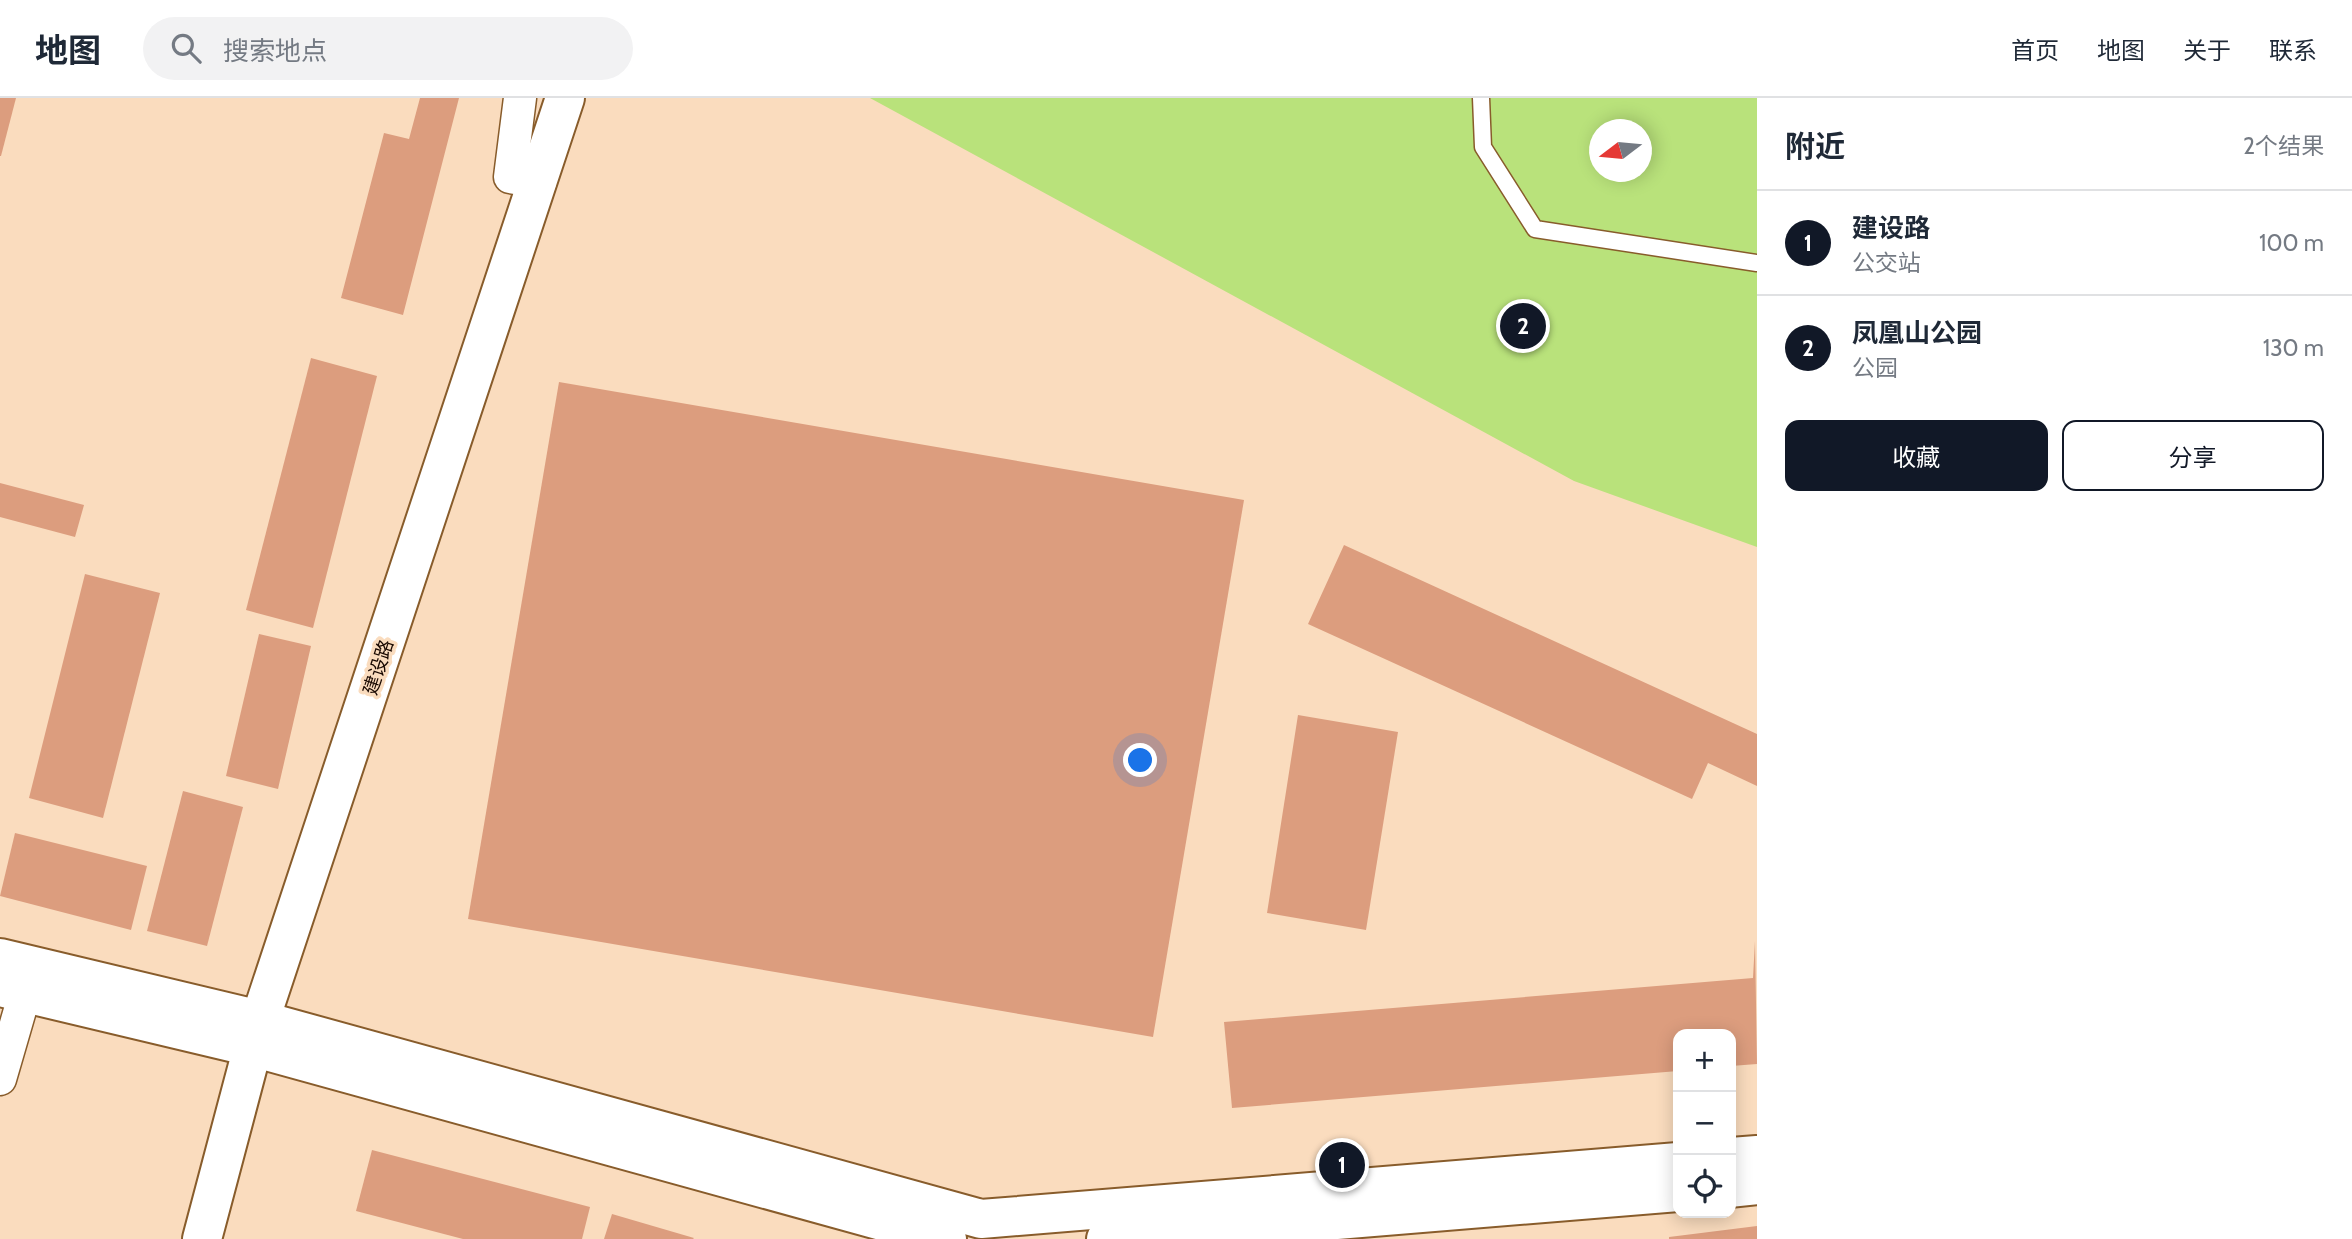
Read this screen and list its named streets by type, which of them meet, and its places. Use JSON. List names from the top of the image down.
{
  "streets": {
    "main road": ["建设路"]
  },
  "north": "left",
  "page": {
    "header": "地图",
    "search": "搜索地点",
    "nav": [
      "首页",
      "地图",
      "关于",
      "联系"
    ],
    "heading": ["附近", "2个结果"],
    "list": [
      {
        "mark": "1",
        "name": "建设路",
        "note": "公交站",
        "value": "100 m"
      },
      {
        "mark": "2",
        "name": "凤凰山公园",
        "note": "公园",
        "value": "130 m"
      }
    ],
    "pins": ["2", "1"],
    "buttons": ["收藏", "分享"],
    "map_buttons": ["+", "−"]
  }
}
